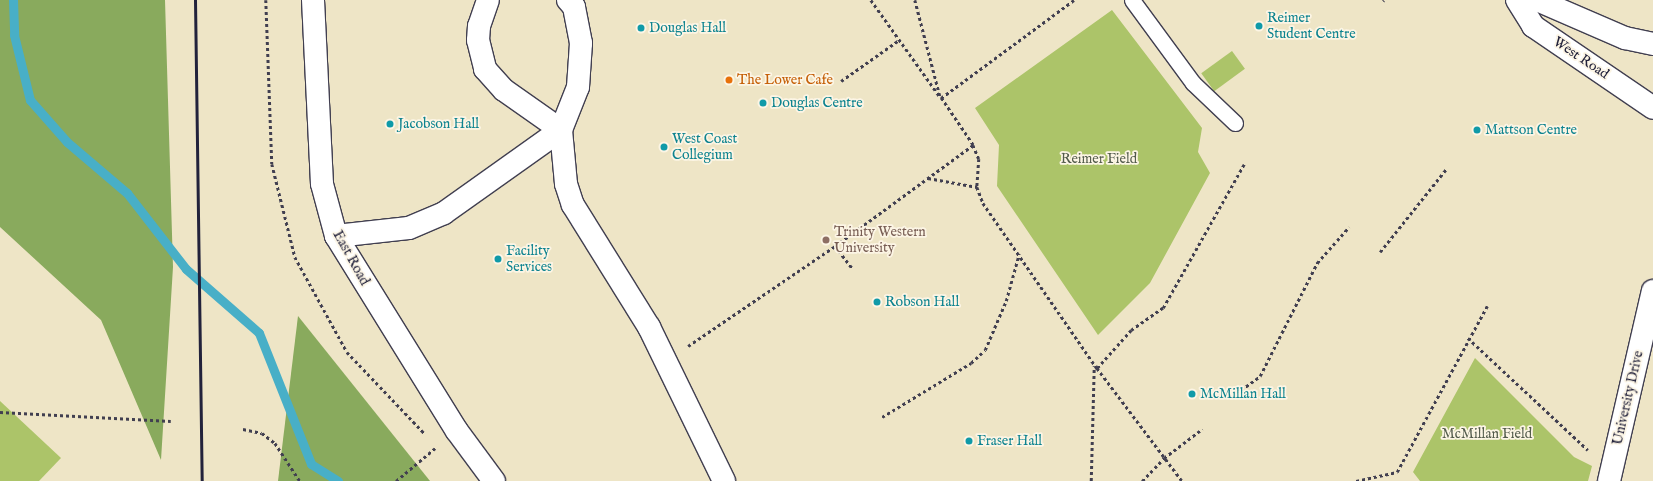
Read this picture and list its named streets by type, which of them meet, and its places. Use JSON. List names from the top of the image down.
{
  "streets": {
    "street": ["West Road", "East Road", "University Drive"]
  },
  "parks": ["Reimer Field", "McMillan Field"],
  "places": [
    "Reimer Student Centre",
    "Douglas Hall",
    "The Lower Cafe",
    "Douglas Centre",
    "Jacobson Hall",
    "Mattson Centre",
    "West Coast Collegium",
    "Trinity Western University",
    "Facility Services",
    "Robson Hall",
    "McMillan Hall",
    "Fraser Hall"
  ]
}
